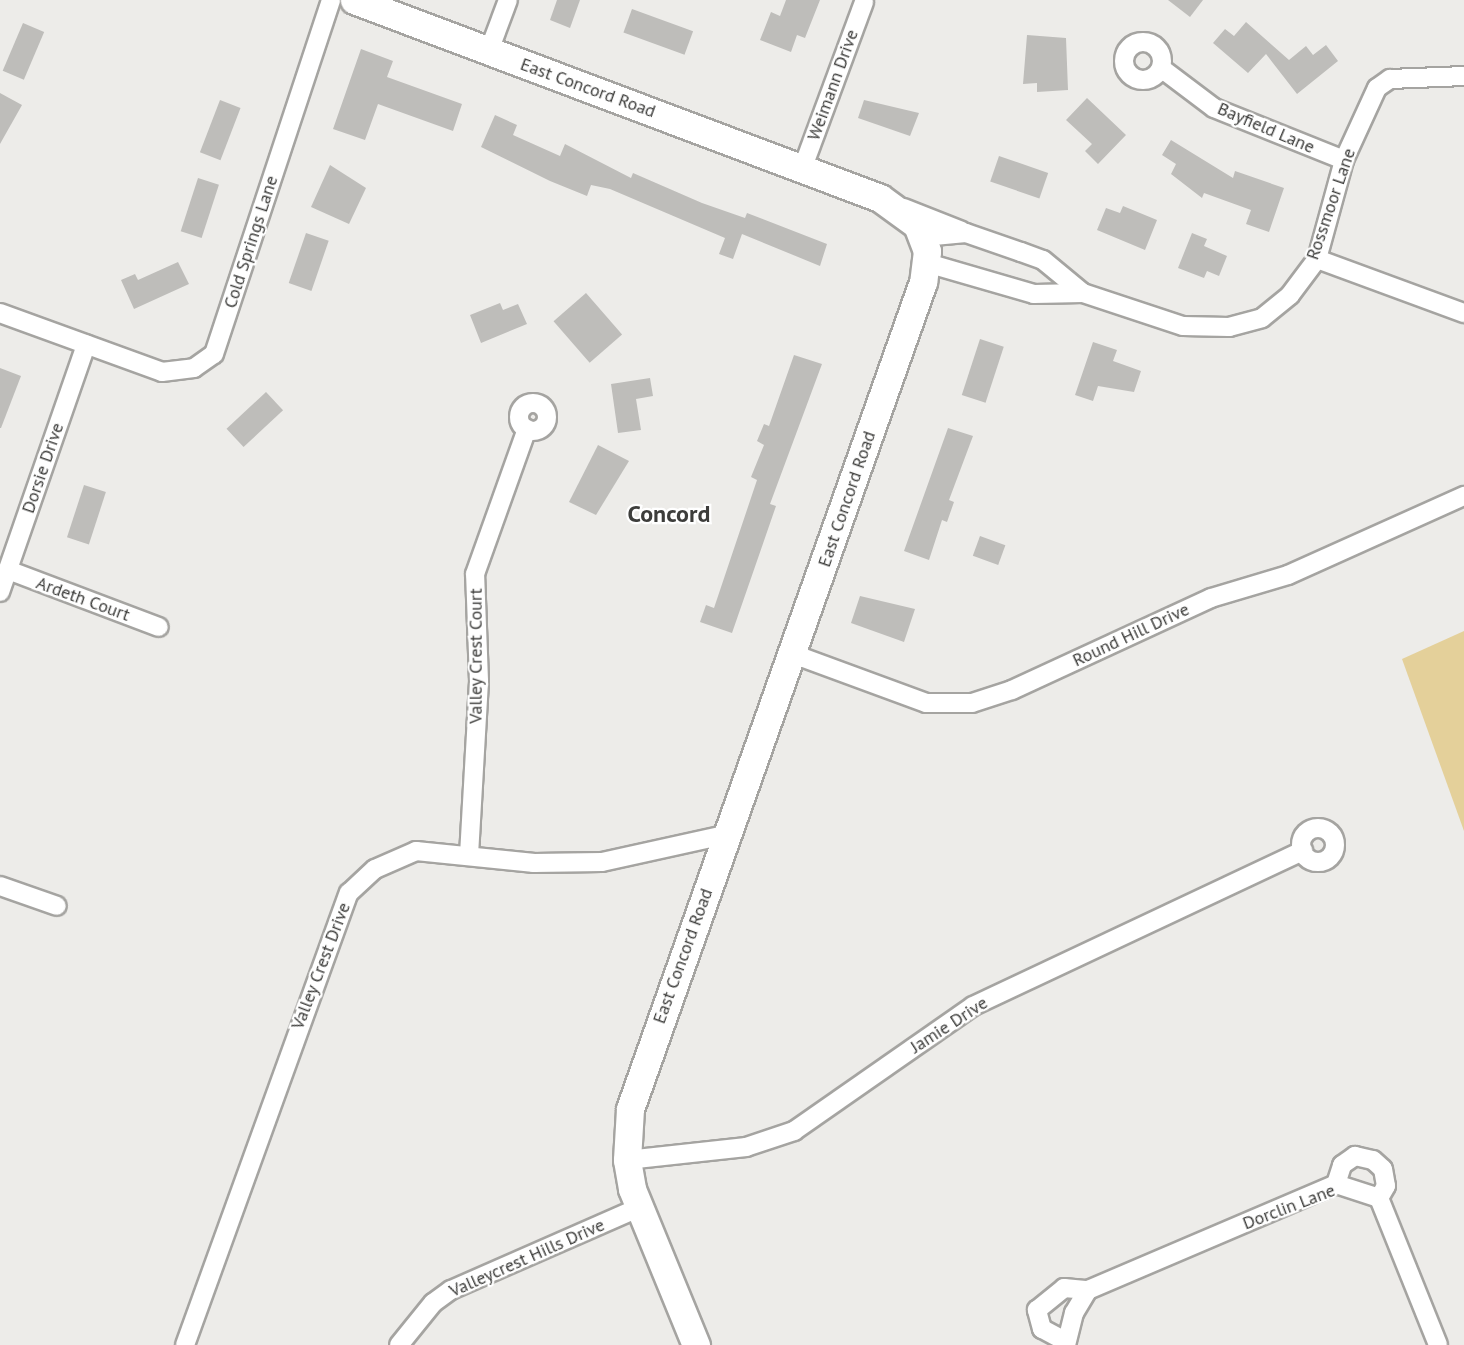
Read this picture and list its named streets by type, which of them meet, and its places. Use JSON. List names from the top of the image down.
{
  "streets": {
    "street": [
      "Weimann Drive",
      "East Concord Road",
      "Bayfield Lane",
      "Rossmoor Lane",
      "Cold Springs Lane",
      "Dorsie Drive",
      "Ardeth Court",
      "Round Hill Drive",
      "Valley Crest Court",
      "Valley Crest Drive",
      "Jamie Drive",
      "Dorclin Lane",
      "Valleycrest Hills Drive"
    ]
  },
  "crossings": [
    ["Weimann Drive", "East Concord Road"],
    ["East Concord Road", "Rossmoor Lane"],
    ["East Concord Road", "Round Hill Drive"],
    ["East Concord Road", "Valley Crest Drive"],
    ["East Concord Road", "Jamie Drive"],
    ["East Concord Road", "Valleycrest Hills Drive"],
    ["Bayfield Lane", "Rossmoor Lane"],
    ["Cold Springs Lane", "Dorsie Drive"],
    ["Dorsie Drive", "Ardeth Court"],
    ["Valley Crest Court", "Valley Crest Drive"]
  ],
  "districts": ["Concord"]
}
